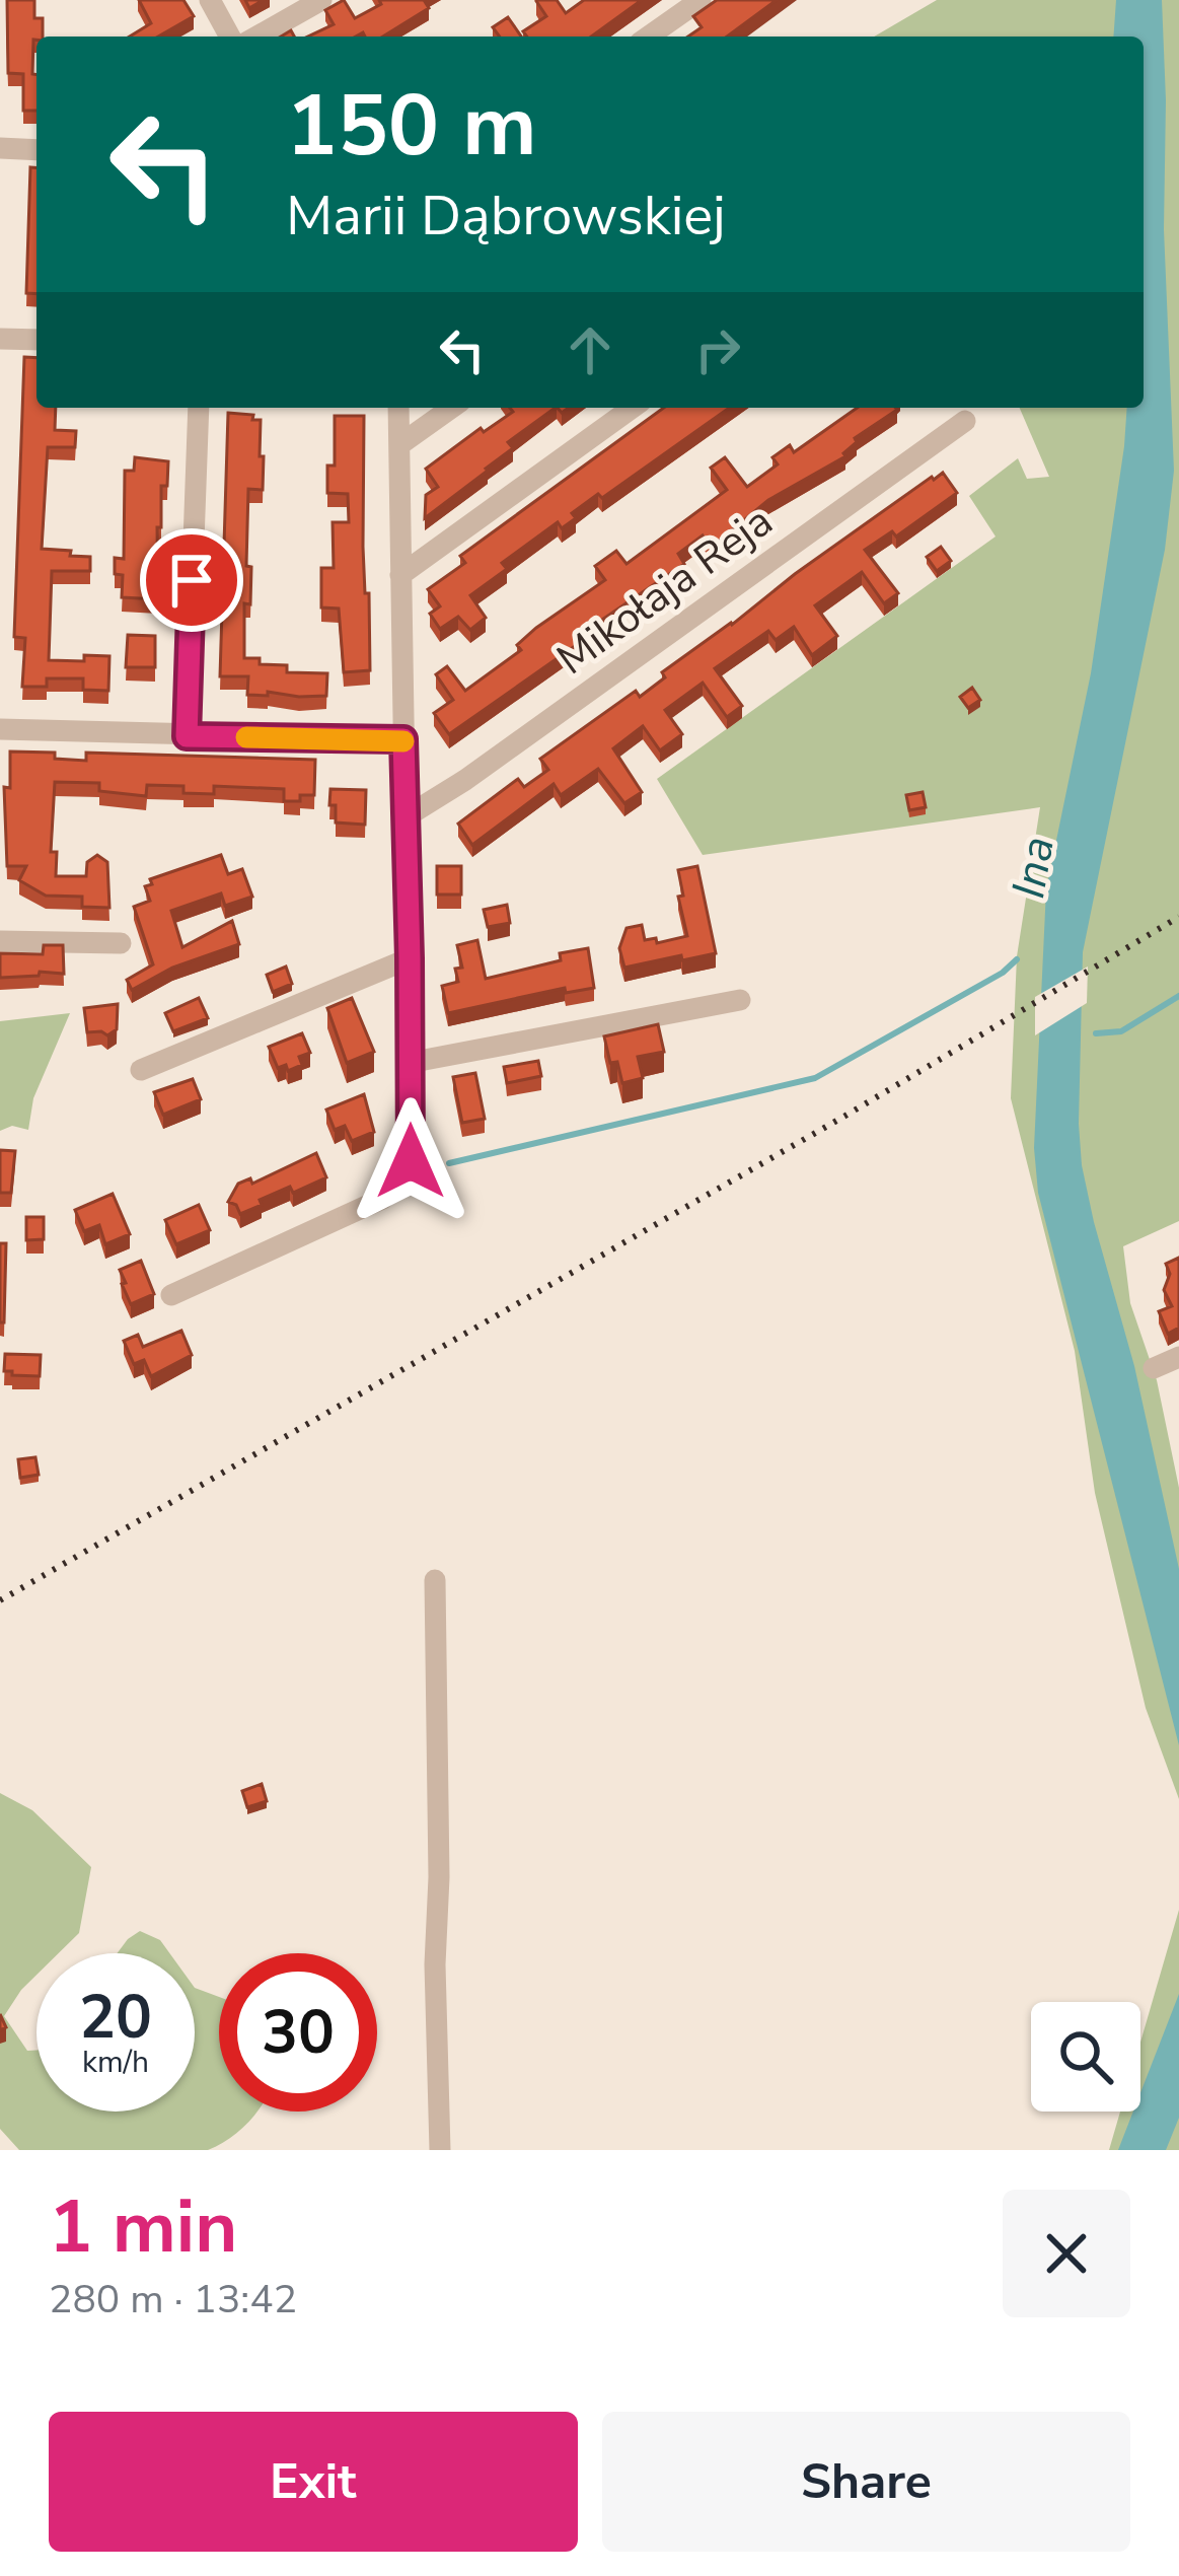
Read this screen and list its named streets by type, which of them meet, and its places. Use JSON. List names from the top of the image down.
{
  "streets": {
    "street": ["Mikołaja Reja"]
  },
  "water": ["Ina"],
  "page": {
    "turn": ["150 m", "Marii Dąbrowskiej"],
    "speed": "20 km/h",
    "limit": "30",
    "heading": ["1 min", "280 m · 13:42"],
    "buttons": ["Exit", "Share"]
  }
}
